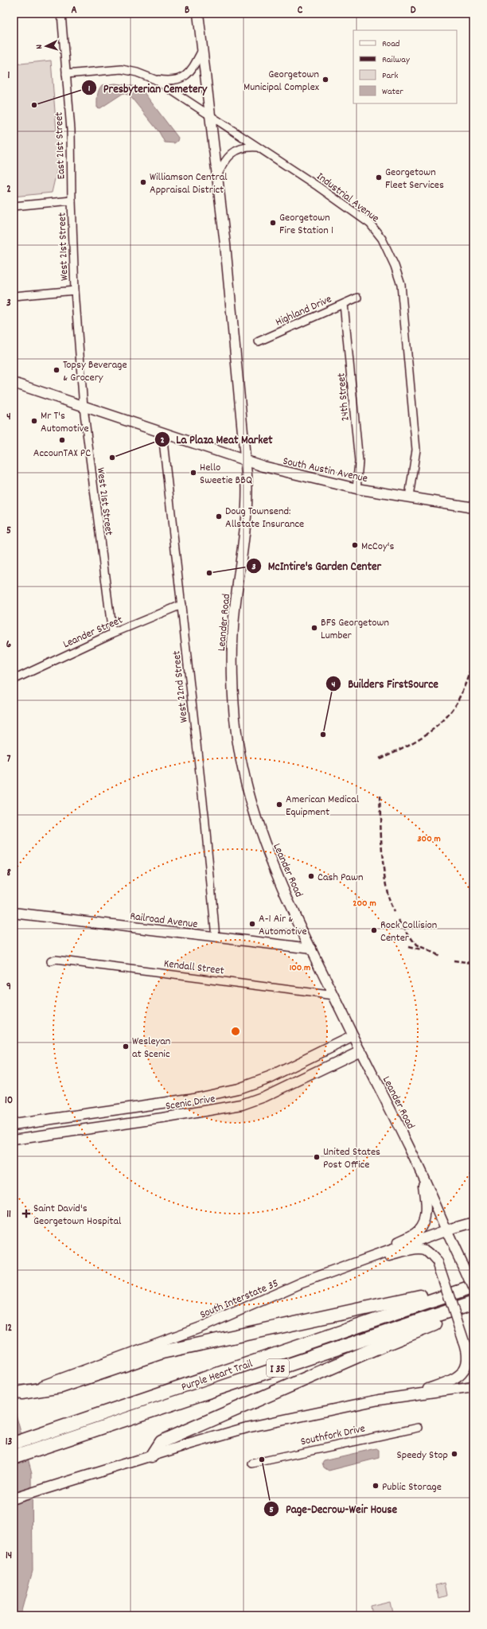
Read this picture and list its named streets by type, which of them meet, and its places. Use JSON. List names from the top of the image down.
{
  "streets": {
    "highway": ["I 35", "Purple Heart Trail"],
    "main road": [
      "South Austin Avenue",
      "Leander Road",
      "Railroad Avenue",
      "Scenic Drive",
      "South Interstate 35"
    ],
    "street": [
      "East 21st Street",
      "Industrial Avenue",
      "West 21st Street",
      "Highland Drive",
      "24th Street",
      "Leander Street",
      "West 22nd Street",
      "Kendall Street",
      "Southfork Drive"
    ]
  },
  "crossings": [
    ["East 21st Street", "Industrial Avenue"],
    ["East 21st Street", "West 21st Street"],
    ["Industrial Avenue", "South Austin Avenue"],
    ["Industrial Avenue", "Leander Road"],
    ["West 21st Street", "South Austin Avenue"],
    ["West 21st Street", "Leander Street"],
    ["Highland Drive", "24th Street"],
    ["24th Street", "South Austin Avenue"],
    ["South Austin Avenue", "Leander Road"],
    ["South Austin Avenue", "West 22nd Street"],
    ["Leander Road", "Railroad Avenue"],
    ["Leander Road", "Kendall Street"],
    ["Leander Road", "Scenic Drive"],
    ["Leander Road", "South Interstate 35"],
    ["Leander Street", "West 22nd Street"],
    ["West 22nd Street", "Railroad Avenue"]
  ],
  "places": {
    "other": [
      "Georgetown Municipal Complex",
      "Presbyterian Cemetery",
      "Georgetown Fleet Services",
      "Williamson Central Appraisal District",
      "Georgetown Fire Station 1",
      "Topsy Beverage & Grocery",
      "Mr T's Automotive",
      "AccounTAX PC",
      "La Plaza Meat Market",
      "Hello Sweetie BBQ",
      "Doug Townsend: Allstate Insurance",
      "McCoy's",
      "McIntire's Garden Center",
      "BFS Georgetown Lumber",
      "Builders FirstSource",
      "American Medical Equipment",
      "Cash Pawn",
      "A-1 Air & Automotive",
      "Rock Collision Center",
      "Wesleyan at Scenic",
      "United States Post Office",
      "Speedy Stop",
      "Page-Decrow-Weir House",
      "Public Storage"
    ],
    "health": ["Saint David's Georgetown Hospital"]
  },
  "legend": [
    "Road",
    "Railway",
    "Park",
    "Water"
  ],
  "north": "left",
  "grid": {
    "columns": [
      "A",
      "B",
      "C",
      "D"
    ],
    "rows": [
      "1",
      "2",
      "3",
      "4",
      "5",
      "6",
      "7",
      "8",
      "9",
      "10",
      "11",
      "12",
      "13",
      "14"
    ]
  },
  "rings": ["300 m", "200 m", "100 m"]
}
